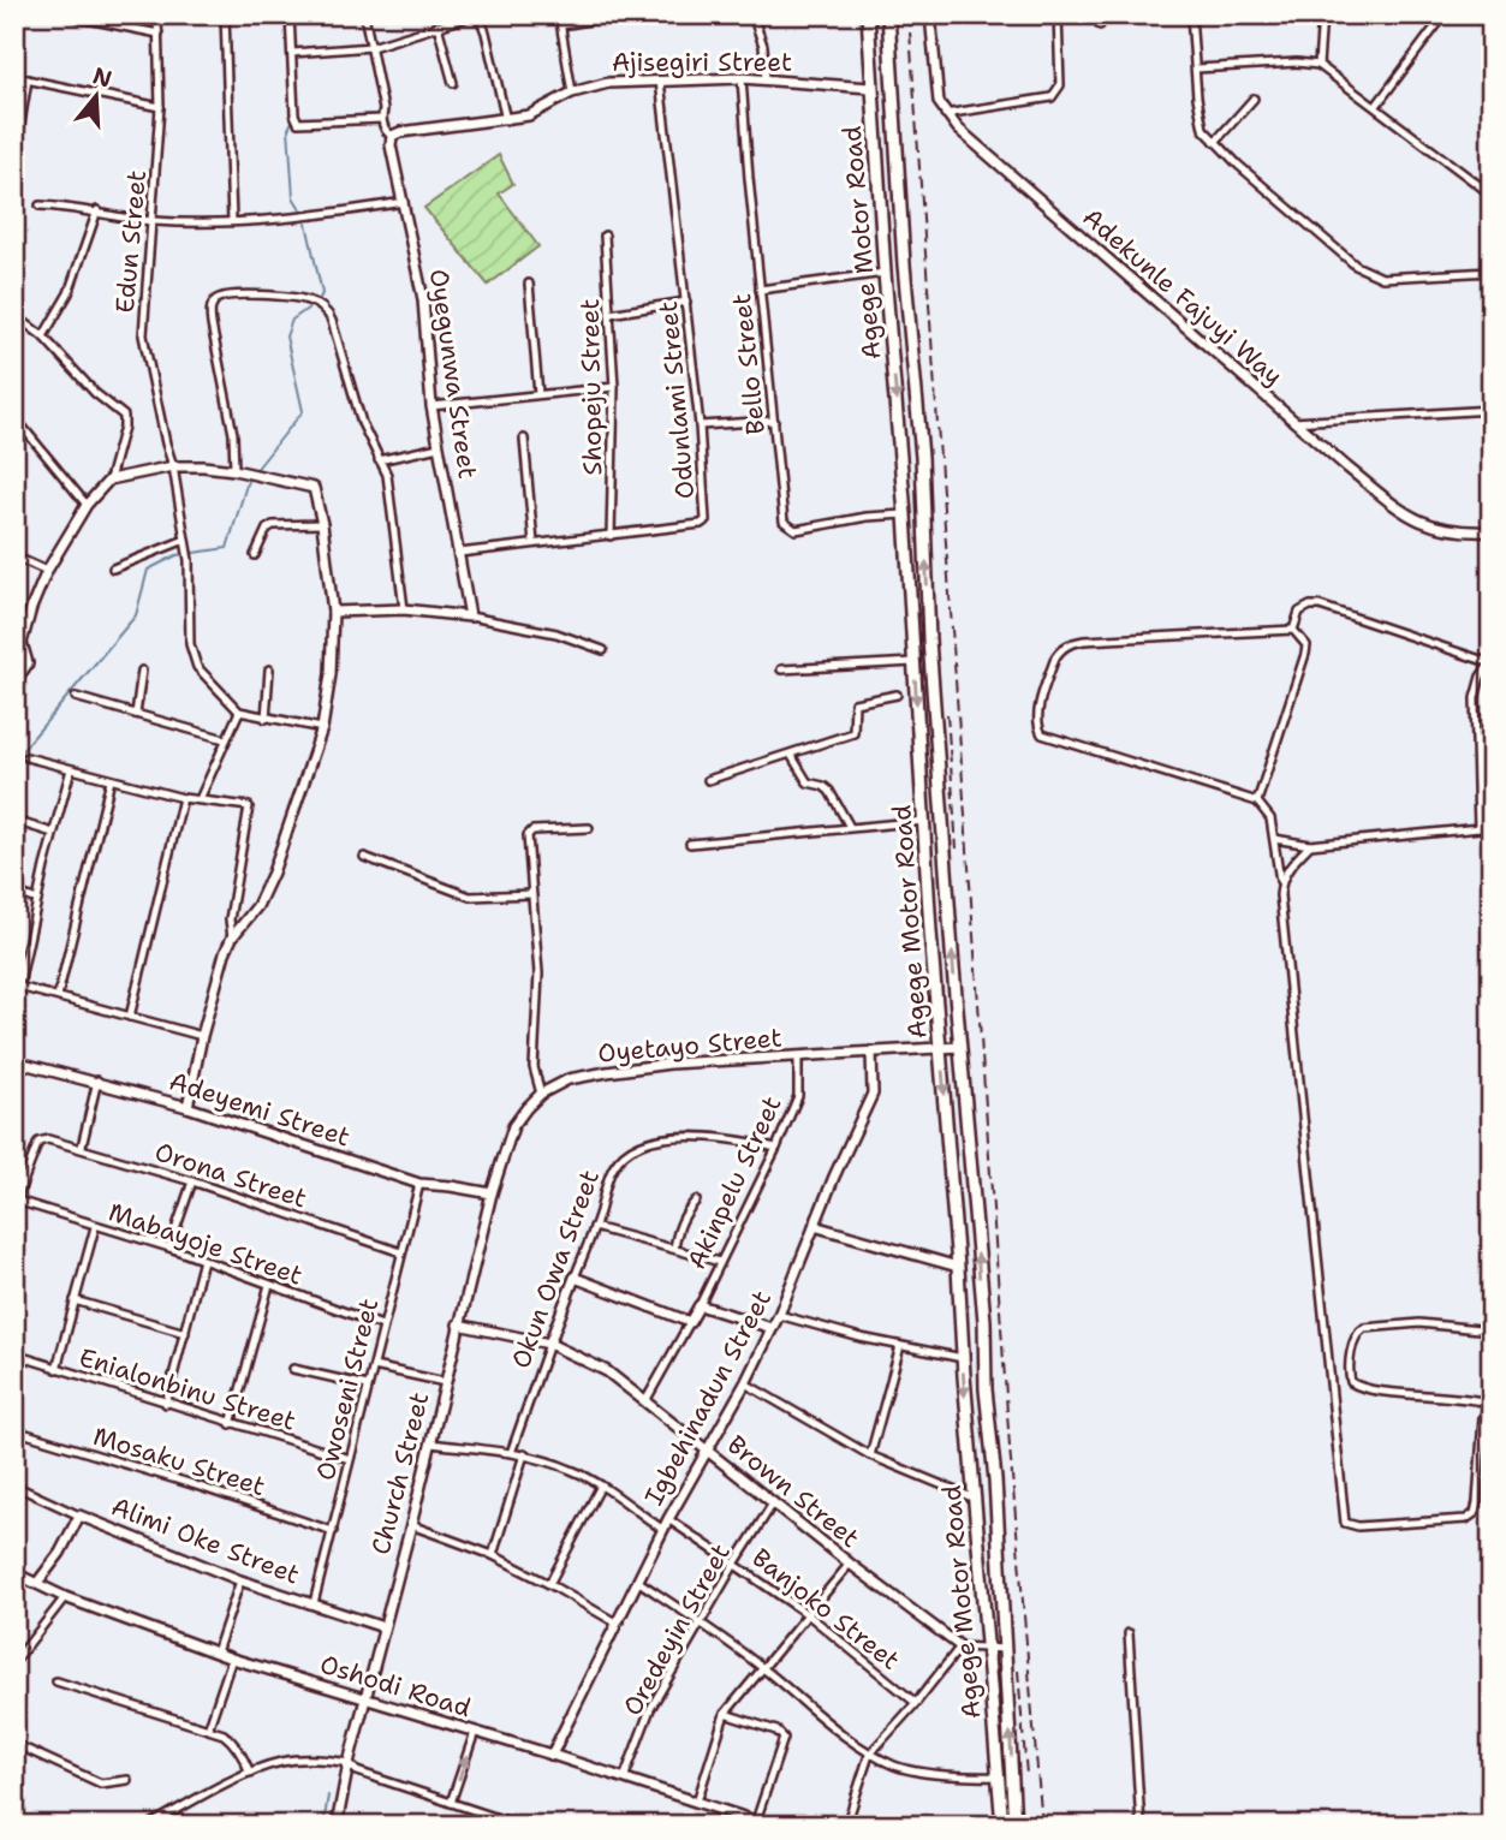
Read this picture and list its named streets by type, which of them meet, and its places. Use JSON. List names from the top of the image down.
{
  "streets": {
    "highway": ["Agege Motor Road"],
    "street": [
      "Ajisegiri Street",
      "Edun Street",
      "Adekunle Fajuyi Way",
      "Bello Street",
      "Oyegunwa Street",
      "Shopeju Street",
      "Odunlami Street",
      "Oyetayo Street",
      "Adeyemi Street",
      "Orona Street",
      "Akinpelu Street",
      "Mabayoje Street",
      "Okun Owa Street",
      "Enialonbinu Street",
      "Owoseni Street",
      "Igbehinadun Street",
      "Mosaku Street",
      "Church Street",
      "Brown Street",
      "Alimi Oke Street",
      "Banjoko Street",
      "Oredeyin Street",
      "Oshodi Road"
    ]
  },
  "crossings": [
    ["Ajisegiri Street", "Agege Motor Road"],
    ["Ajisegiri Street", "Bello Street"],
    ["Ajisegiri Street", "Oyegunwa Street"],
    ["Ajisegiri Street", "Odunlami Street"],
    ["Agege Motor Road", "Bello Street"],
    ["Agege Motor Road", "Oyetayo Street"],
    ["Oyegunwa Street", "Odunlami Street"],
    ["Shopeju Street", "Odunlami Street"],
    ["Oyetayo Street", "Adeyemi Street"],
    ["Oyetayo Street", "Akinpelu Street"],
    ["Oyetayo Street", "Igbehinadun Street"],
    ["Oyetayo Street", "Church Street"],
    ["Adeyemi Street", "Owoseni Street"],
    ["Adeyemi Street", "Church Street"],
    ["Orona Street", "Mabayoje Street"],
    ["Orona Street", "Owoseni Street"],
    ["Akinpelu Street", "Okun Owa Street"],
    ["Mabayoje Street", "Owoseni Street"],
    ["Okun Owa Street", "Brown Street"],
    ["Enialonbinu Street", "Owoseni Street"],
    ["Owoseni Street", "Mosaku Street"],
    ["Owoseni Street", "Alimi Oke Street"],
    ["Igbehinadun Street", "Brown Street"],
    ["Igbehinadun Street", "Banjoko Street"],
    ["Igbehinadun Street", "Oshodi Road"],
    ["Church Street", "Brown Street"],
    ["Church Street", "Alimi Oke Street"],
    ["Church Street", "Oshodi Road"],
    ["Brown Street", "Oredeyin Street"],
    ["Banjoko Street", "Oredeyin Street"],
    ["Oredeyin Street", "Oshodi Road"]
  ],
  "north": "top"
}
